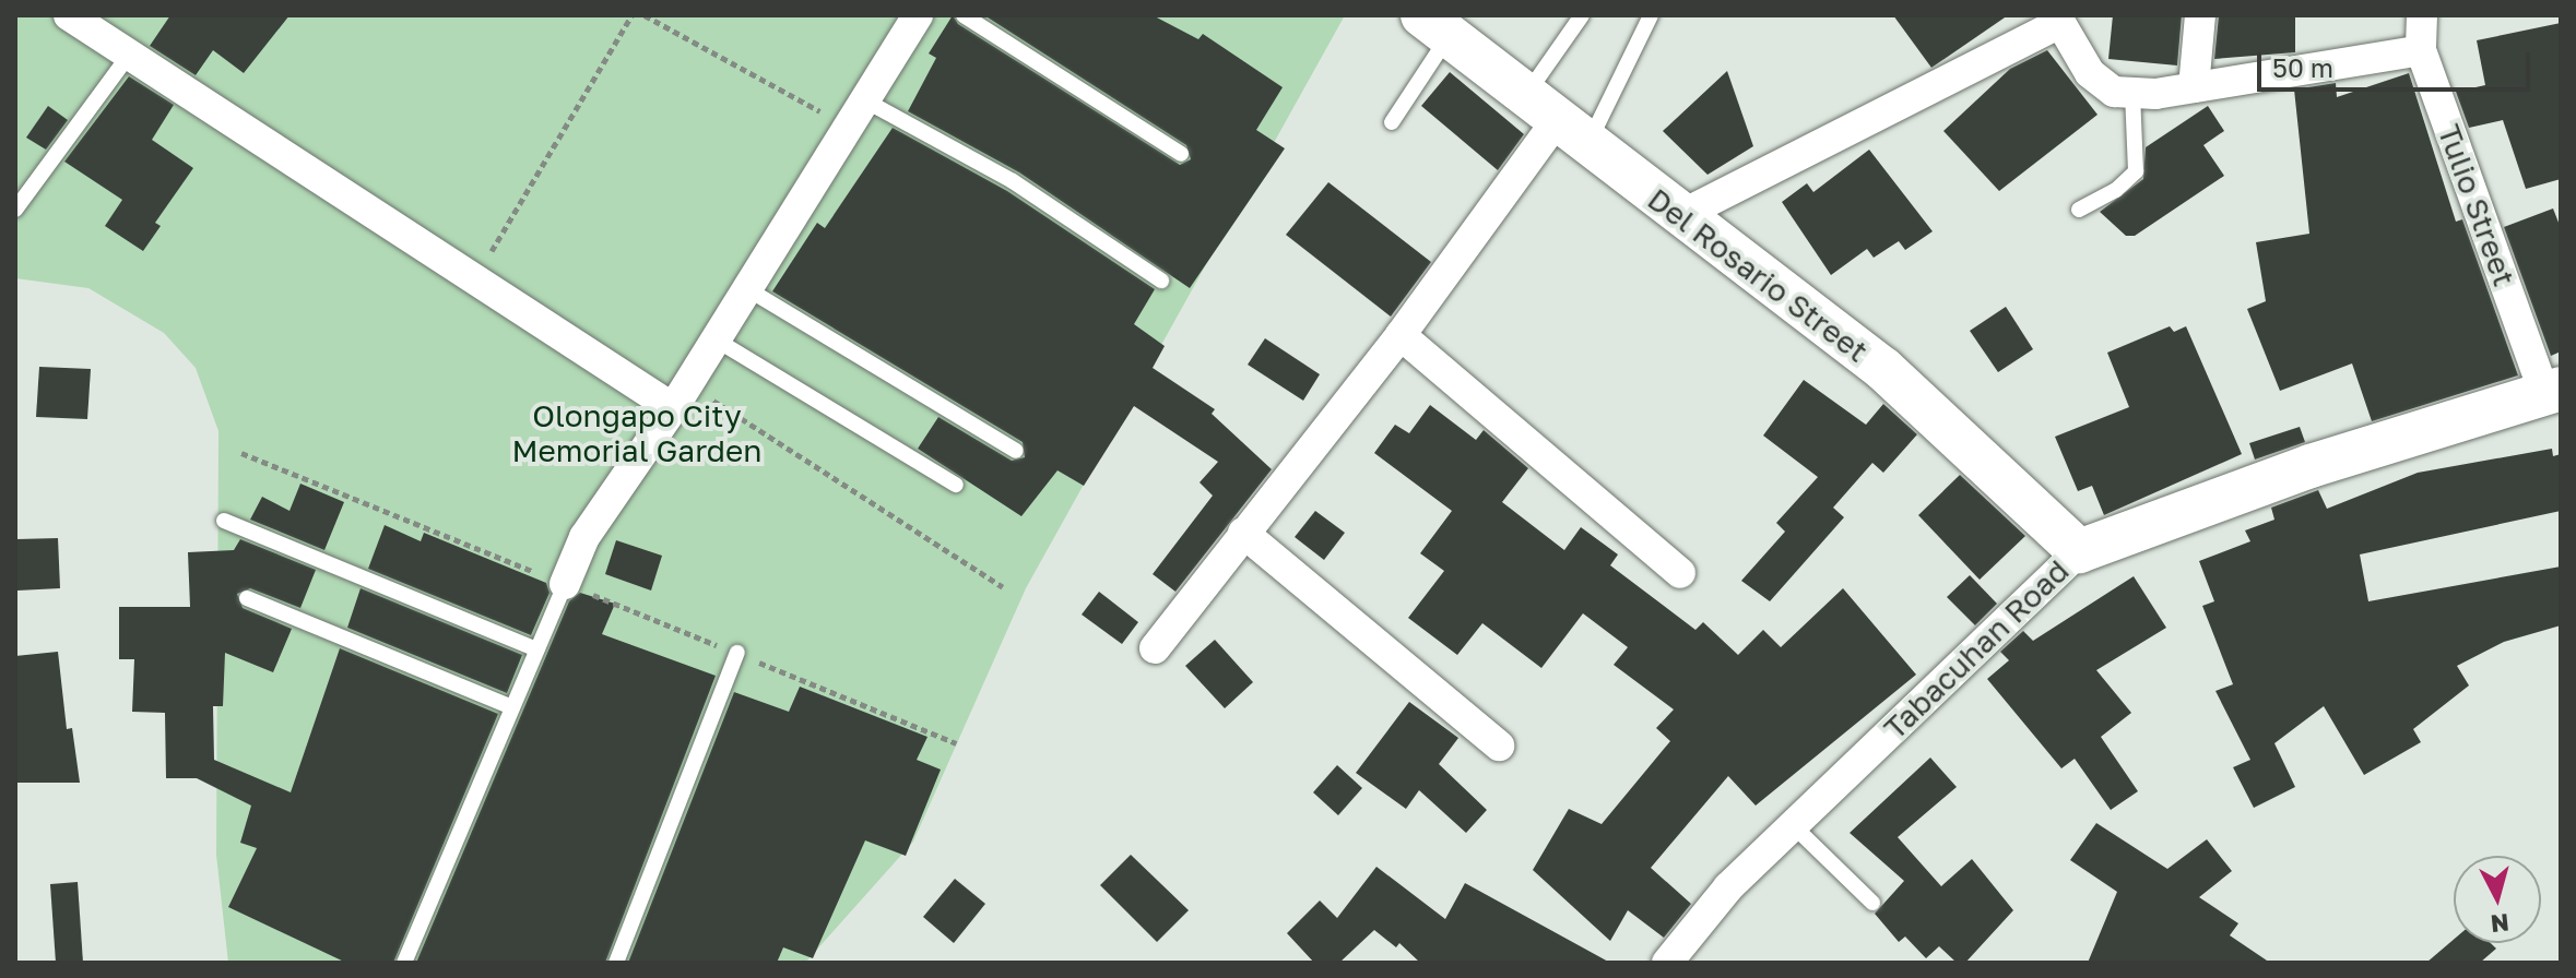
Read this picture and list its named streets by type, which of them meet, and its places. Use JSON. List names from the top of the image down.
{
  "streets": {
    "main road": ["Del Rosario Street", "Tabacuhan Road"],
    "street": ["Tulio Street"]
  },
  "crossings": [
    ["Tulio Street", "Tabacuhan Road"],
    ["Del Rosario Street", "Tabacuhan Road"]
  ],
  "parks": ["Olongapo City Memorial Garden"],
  "scale_bar": "50 m",
  "north": "bottom"
}
